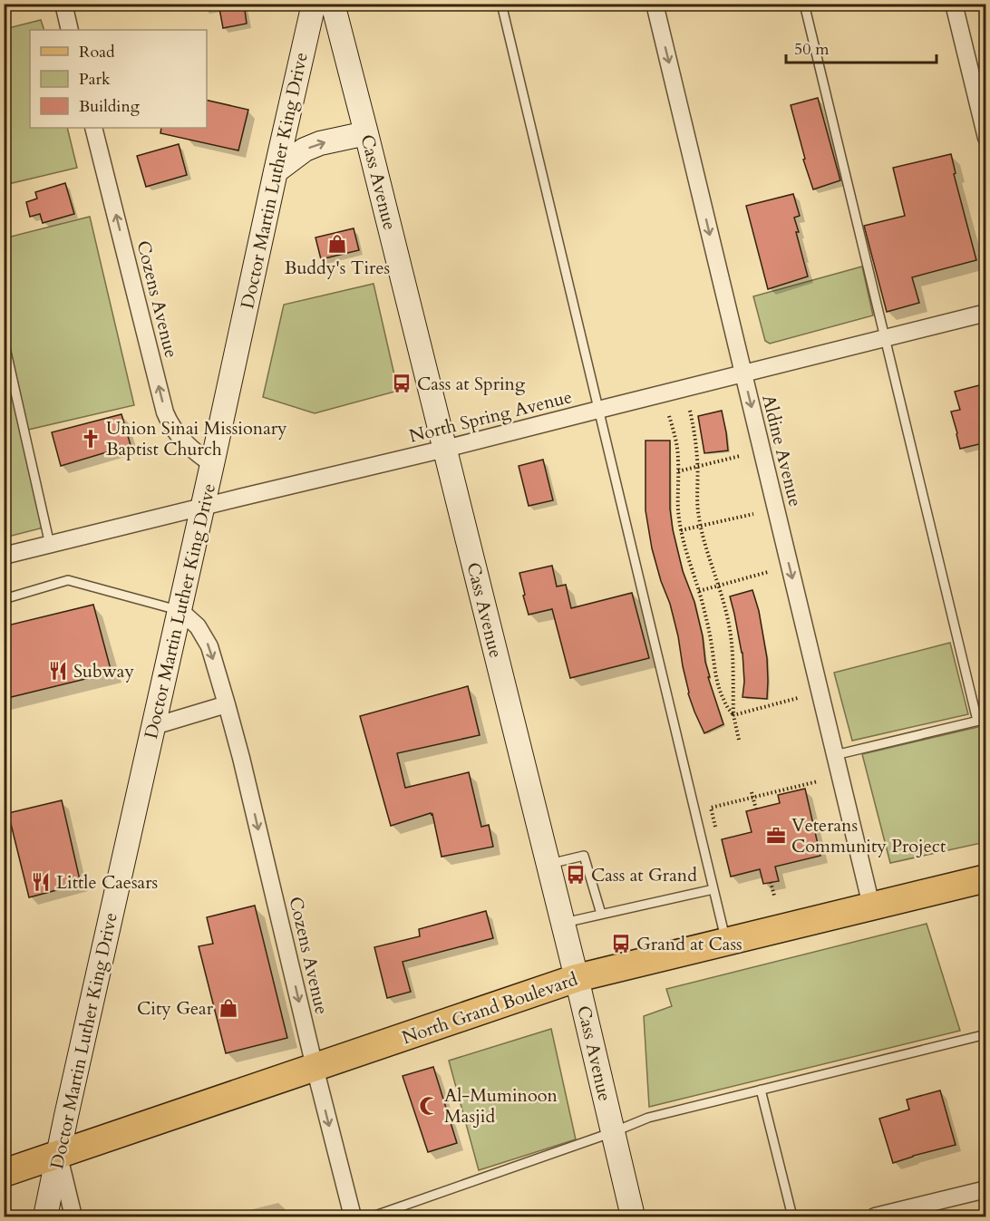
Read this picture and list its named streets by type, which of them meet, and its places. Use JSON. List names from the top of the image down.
{
  "streets": {
    "main road": ["Doctor Martin Luther King Drive", "Cass Avenue", "North Grand Boulevard"],
    "street": ["Cozens Avenue", "North Spring Avenue", "Aldine Avenue"]
  },
  "crossings": [
    ["Doctor Martin Luther King Drive", "Cozens Avenue"],
    ["Doctor Martin Luther King Drive", "North Spring Avenue"],
    ["Doctor Martin Luther King Drive", "North Grand Boulevard"],
    ["Cass Avenue", "North Spring Avenue"],
    ["Cass Avenue", "North Grand Boulevard"],
    ["Cozens Avenue", "North Grand Boulevard"],
    ["North Spring Avenue", "Aldine Avenue"],
    ["Aldine Avenue", "North Grand Boulevard"]
  ],
  "one_way": ["Aldine Avenue"],
  "places": {
    "shop": ["Buddy's Tires", "City Gear"],
    "bus stop": ["Cass at Spring", "Cass at Grand", "Grand at Cass"],
    "church": ["Union Sinai Missionary Baptist Church"],
    "restaurant": ["Subway", "Little Caesars"],
    "office": ["Veterans Community Project"],
    "mosque": ["Al-Muminoon Masjid"]
  },
  "legend": ["Road", "Park", "Building"],
  "scale_bar": "50 m"
}
